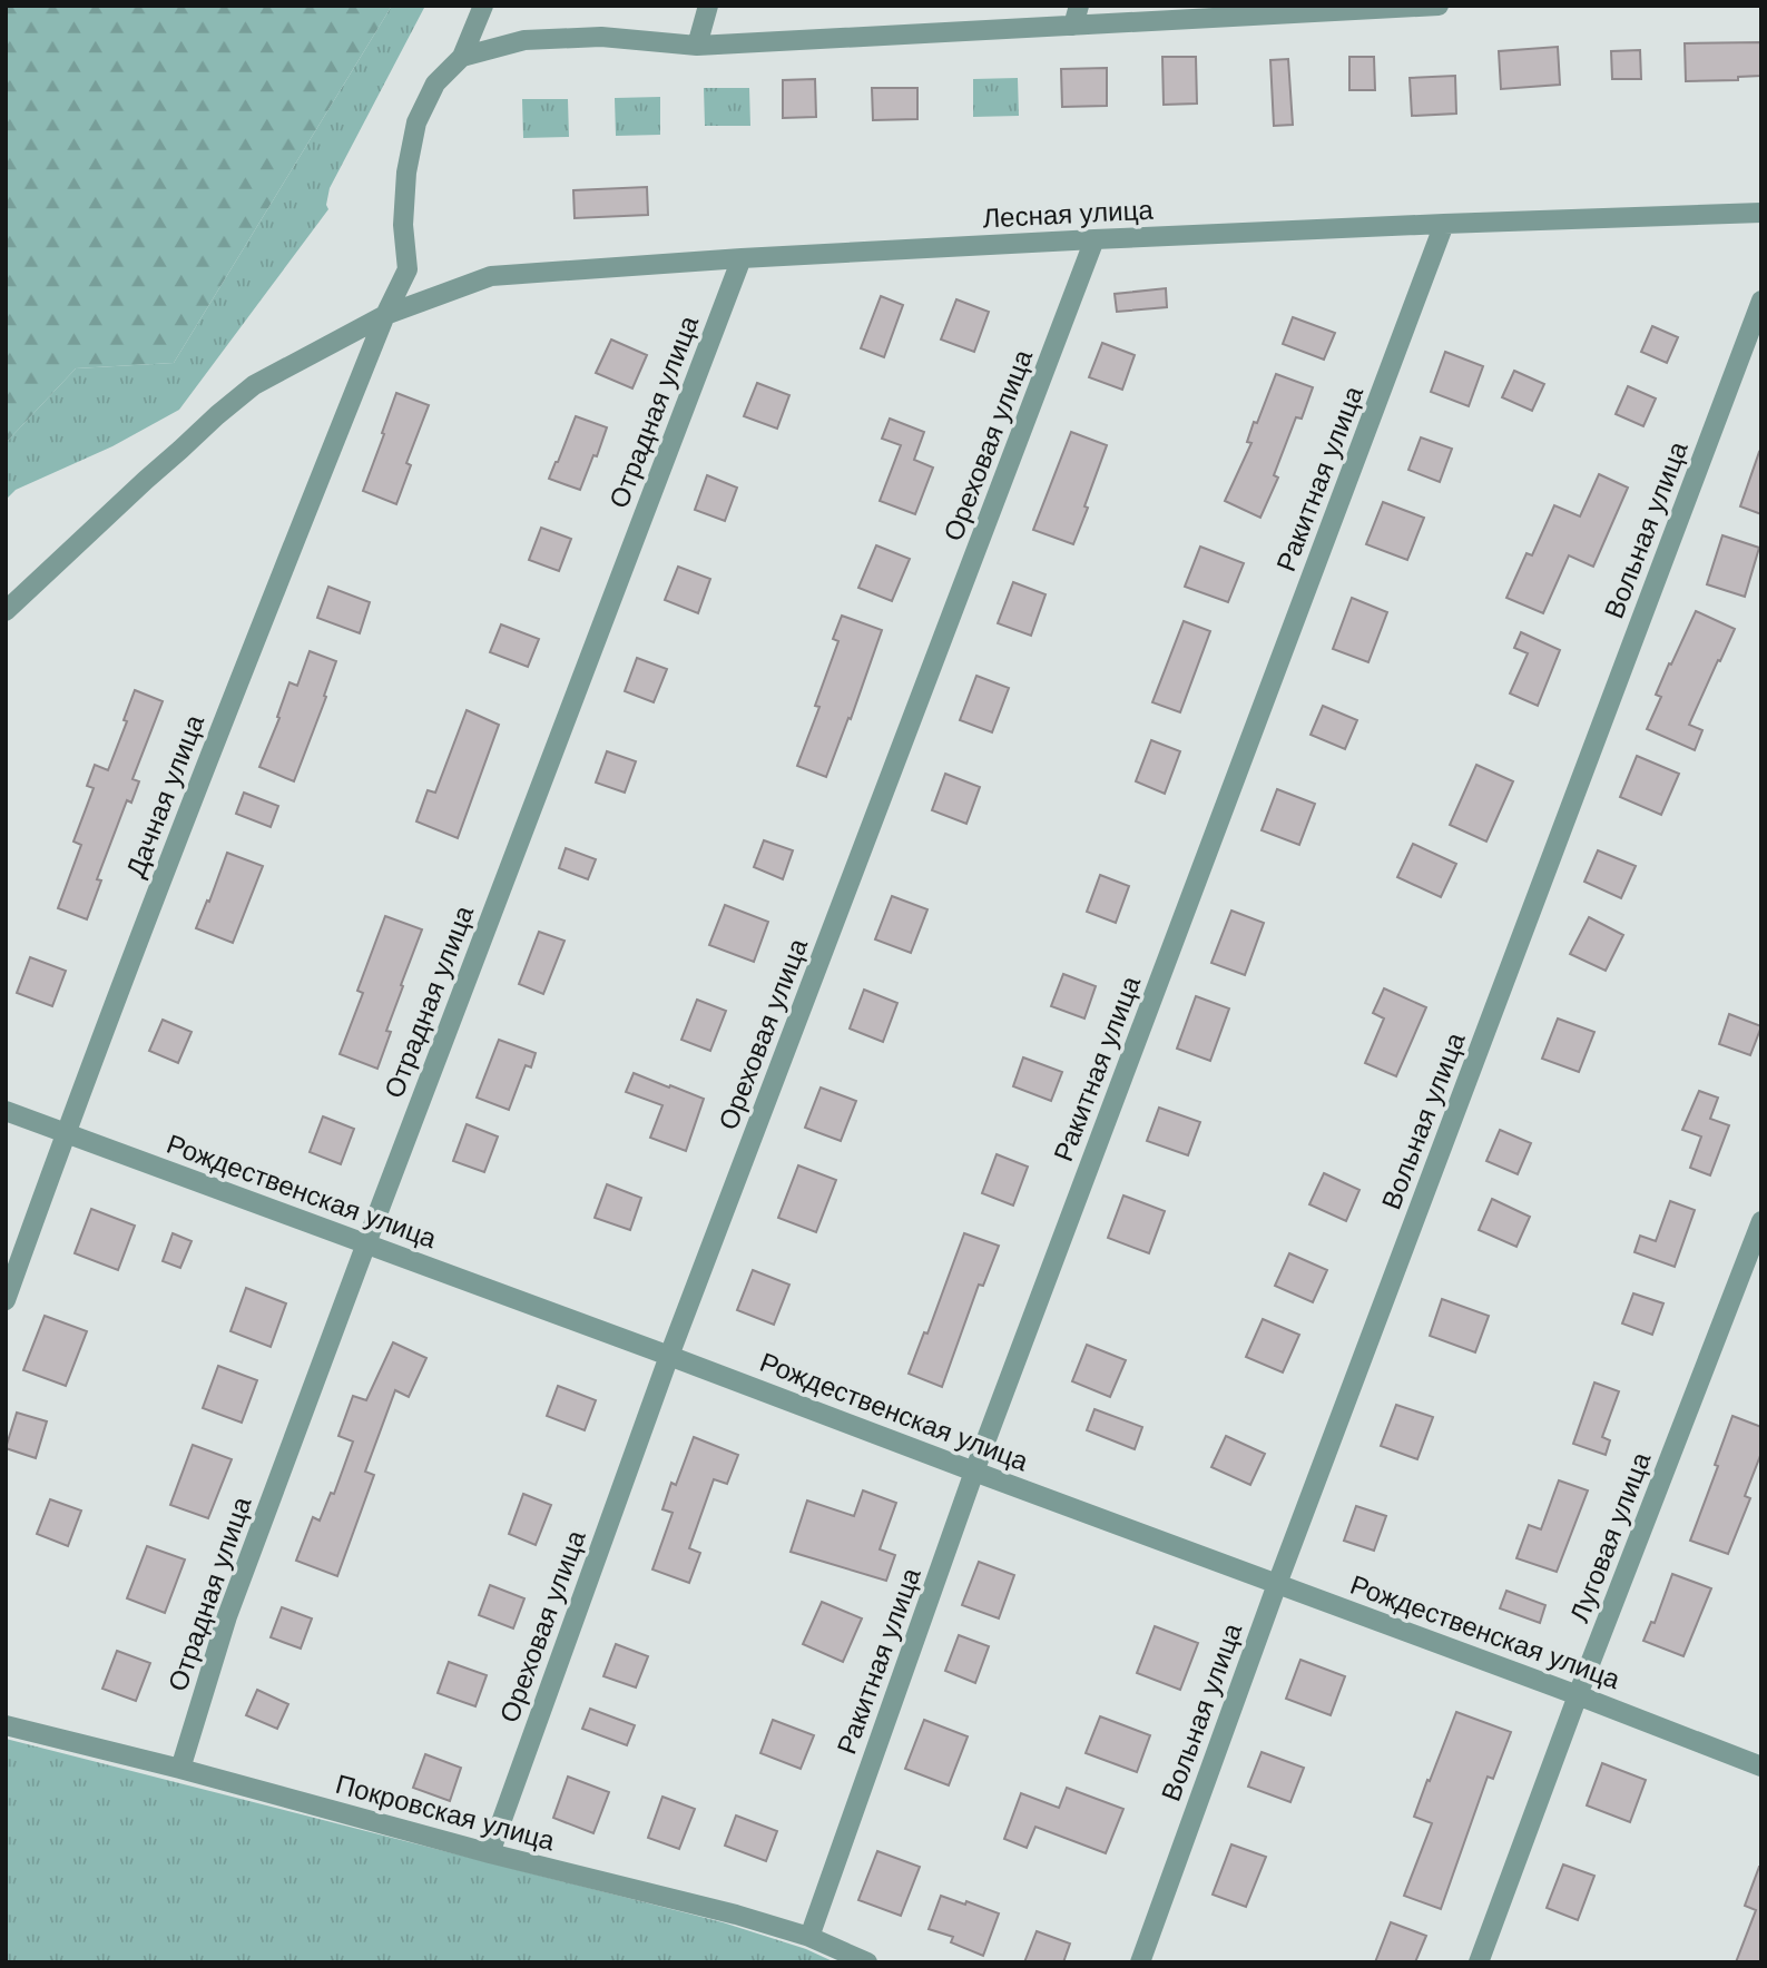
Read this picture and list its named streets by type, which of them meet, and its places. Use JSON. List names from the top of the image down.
{
  "streets": {
    "street": [
      "Лесная улица",
      "Отрадная улица",
      "Ореховая улица",
      "Ракитная улица",
      "Вольная улица",
      "Дачная улица",
      "Рождественская улица",
      "Луговая улица",
      "Покровская улица"
    ]
  },
  "crossings": [
    ["Лесная улица", "Отрадная улица"],
    ["Лесная улица", "Ореховая улица"],
    ["Лесная улица", "Ракитная улица"],
    ["Лесная улица", "Дачная улица"],
    ["Отрадная улица", "Рождественская улица"],
    ["Отрадная улица", "Покровская улица"],
    ["Ореховая улица", "Рождественская улица"],
    ["Ореховая улица", "Покровская улица"],
    ["Ракитная улица", "Рождественская улица"],
    ["Ракитная улица", "Покровская улица"],
    ["Вольная улица", "Рождественская улица"],
    ["Дачная улица", "Рождественская улица"],
    ["Рождественская улица", "Луговая улица"]
  ]
}
